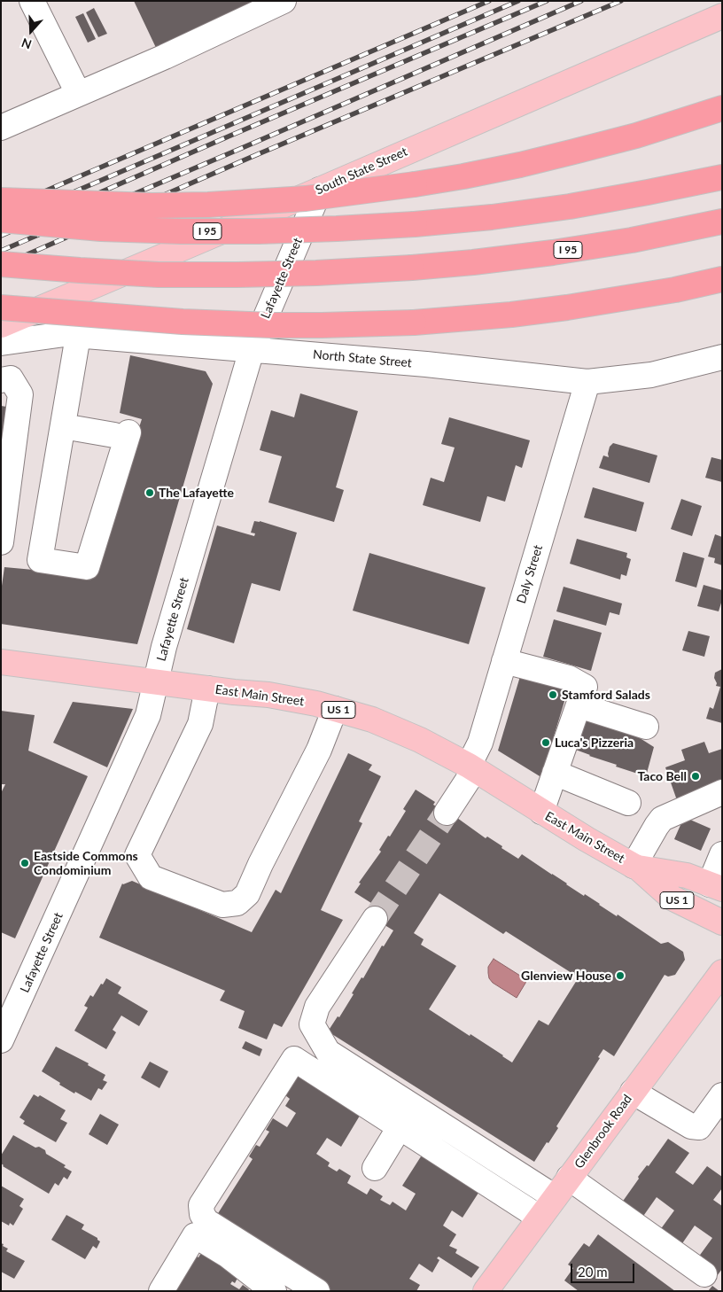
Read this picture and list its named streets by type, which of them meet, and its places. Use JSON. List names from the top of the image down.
{
  "streets": {
    "highway": ["I 95"],
    "main road": [
      "South State Street",
      "East Main Street",
      "US 1",
      "Glenbrook Road"
    ],
    "street": ["Lafayette Street", "North State Street", "Daly Street"]
  },
  "crossings": [
    ["South State Street", "Lafayette Street"],
    ["Lafayette Street", "North State Street"],
    ["Lafayette Street", "East Main Street"],
    ["North State Street", "Daly Street"],
    ["Daly Street", "East Main Street"]
  ],
  "places": [
    "The Lafayette",
    "Stamford Salads",
    "Luca's Pizzeria",
    "Taco Bell",
    "Eastside Commons Condominium",
    "Glenview House"
  ],
  "scale_bar": "20 m",
  "north": "bottom"
}
